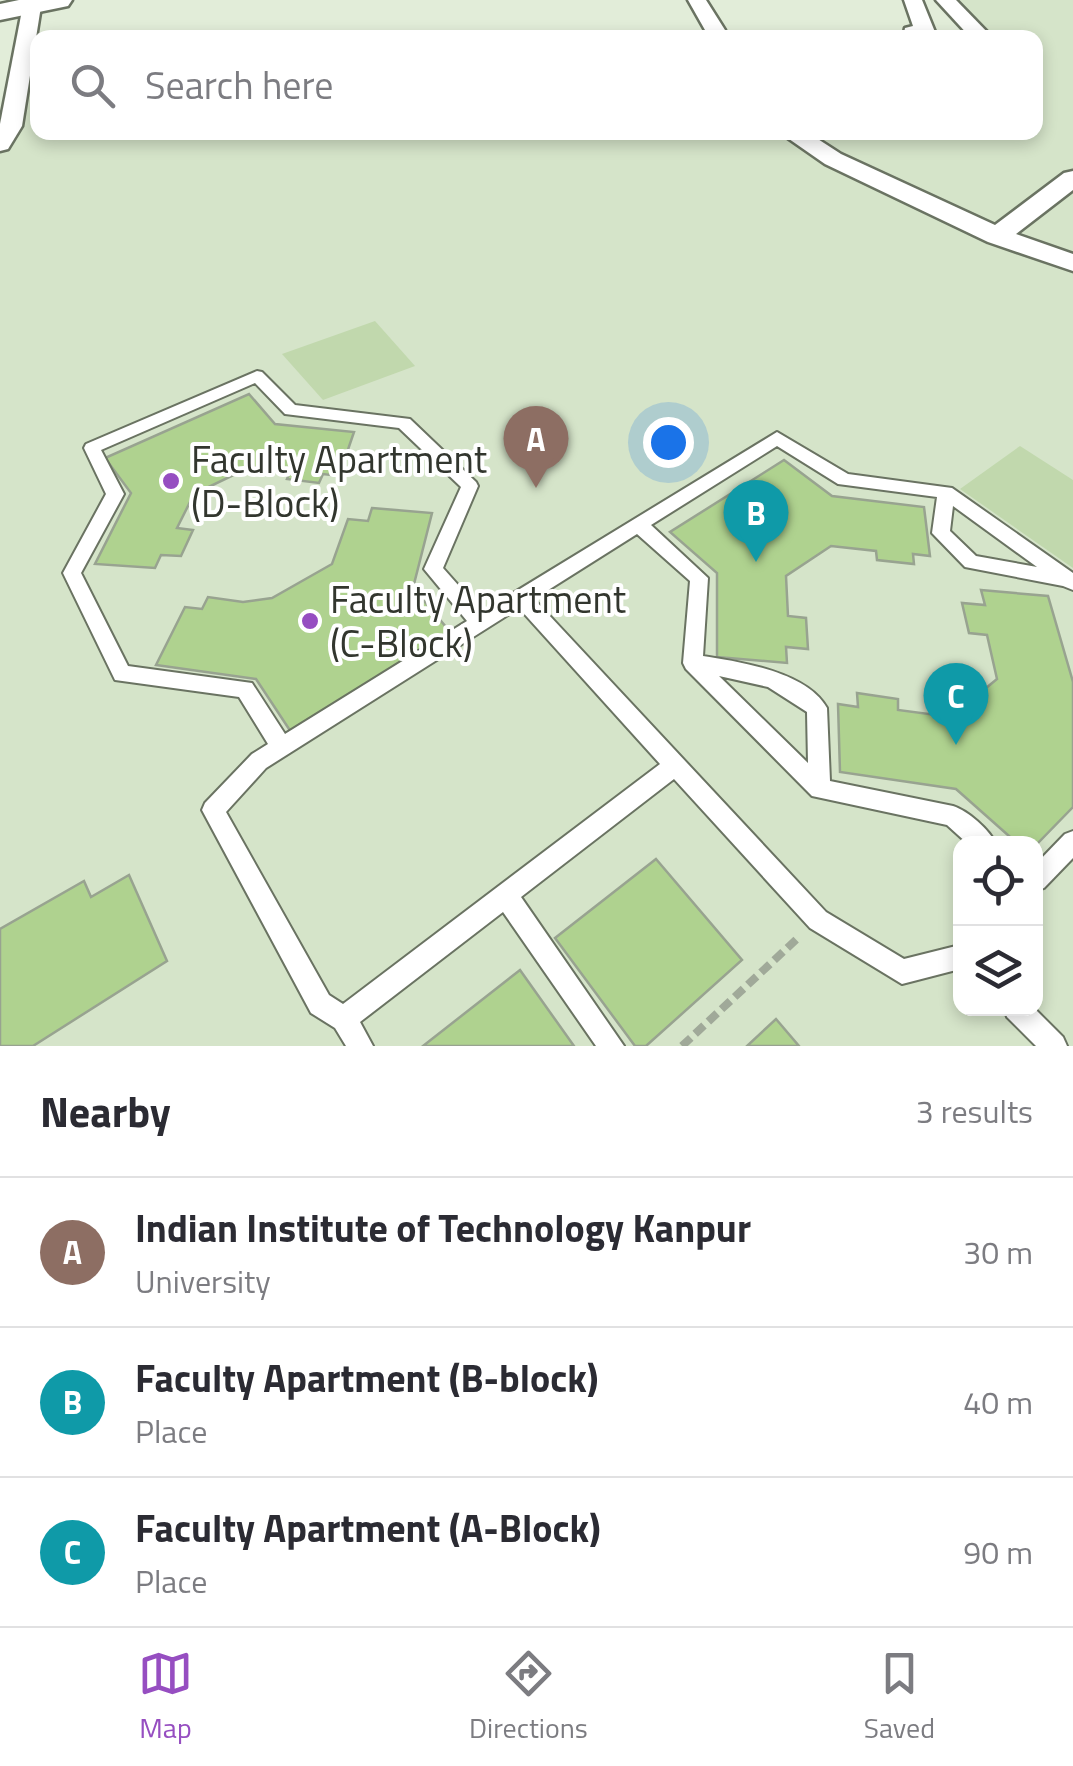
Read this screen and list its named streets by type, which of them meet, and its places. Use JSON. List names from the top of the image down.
{
  "places": ["Faculty Apartment (D-Block)", "Faculty Apartment (C-Block)"],
  "page": {
    "search": "Search here",
    "pins": ["A", "B", "C"],
    "heading": ["Nearby", "3 results"],
    "list": [
      {
        "mark": "A",
        "name": "Indian Institute of Technology Kanpur",
        "note": "University",
        "value": "30 m"
      },
      {
        "mark": "B",
        "name": "Faculty Apartment (B-block)",
        "note": "Place",
        "value": "40 m"
      },
      {
        "mark": "C",
        "name": "Faculty Apartment (A-Block)",
        "note": "Place",
        "value": "90 m"
      }
    ],
    "nav": ["Map", "Directions", "Saved"]
  }
}
